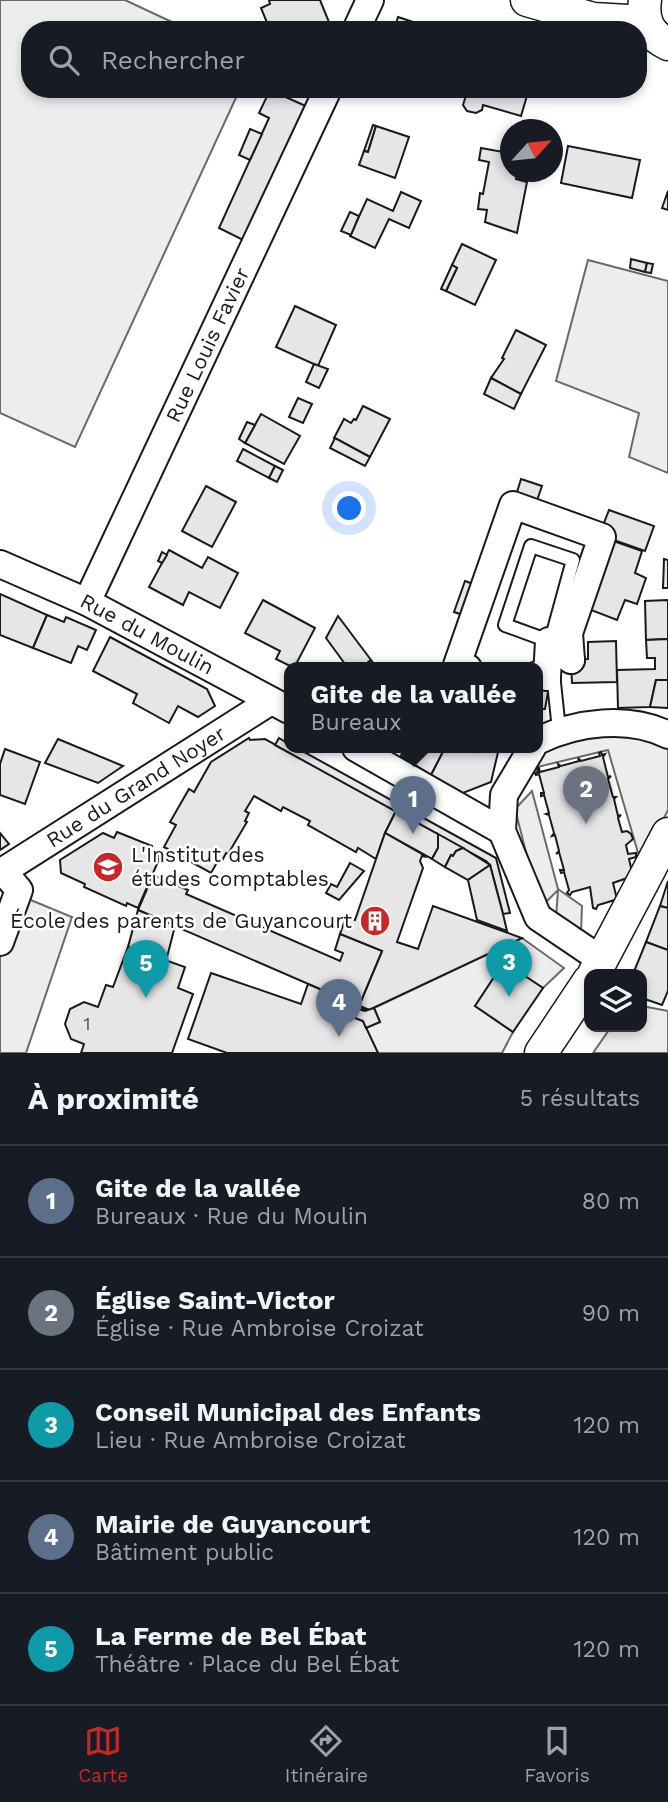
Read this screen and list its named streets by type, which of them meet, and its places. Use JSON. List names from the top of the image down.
{
  "streets": {
    "street": ["Rue Louis Favier", "Rue du Moulin", "Rue du Grand Noyer"]
  },
  "crossings": [
    ["Rue Louis Favier", "Rue du Moulin"],
    ["Rue du Moulin", "Rue du Grand Noyer"]
  ],
  "places": {
    "school or university": ["L'Institut des études comptables"],
    "building": ["École des parents de Guyancourt"]
  },
  "house_numbers": ["1"],
  "north": "top right",
  "page": {
    "search": "Rechercher",
    "popup": ["Gite de la vallée", "Bureaux"],
    "pins": [
      "2",
      "1",
      "3",
      "5",
      "4"
    ],
    "heading": ["À proximité", "5 résultats"],
    "list": [
      {
        "mark": "1",
        "name": "Gite de la vallée",
        "note": "Bureaux · Rue du Moulin",
        "value": "80 m"
      },
      {
        "mark": "2",
        "name": "Église Saint-Victor",
        "note": "Église · Rue Ambroise Croizat",
        "value": "90 m"
      },
      {
        "mark": "3",
        "name": "Conseil Municipal des Enfants",
        "note": "Lieu · Rue Ambroise Croizat",
        "value": "120 m"
      },
      {
        "mark": "4",
        "name": "Mairie de Guyancourt",
        "note": "Bâtiment public",
        "value": "120 m"
      },
      {
        "mark": "5",
        "name": "La Ferme de Bel Ébat",
        "note": "Théâtre · Place du Bel Ébat",
        "value": "120 m"
      }
    ],
    "nav": ["Carte", "Itinéraire", "Favoris"]
  }
}
